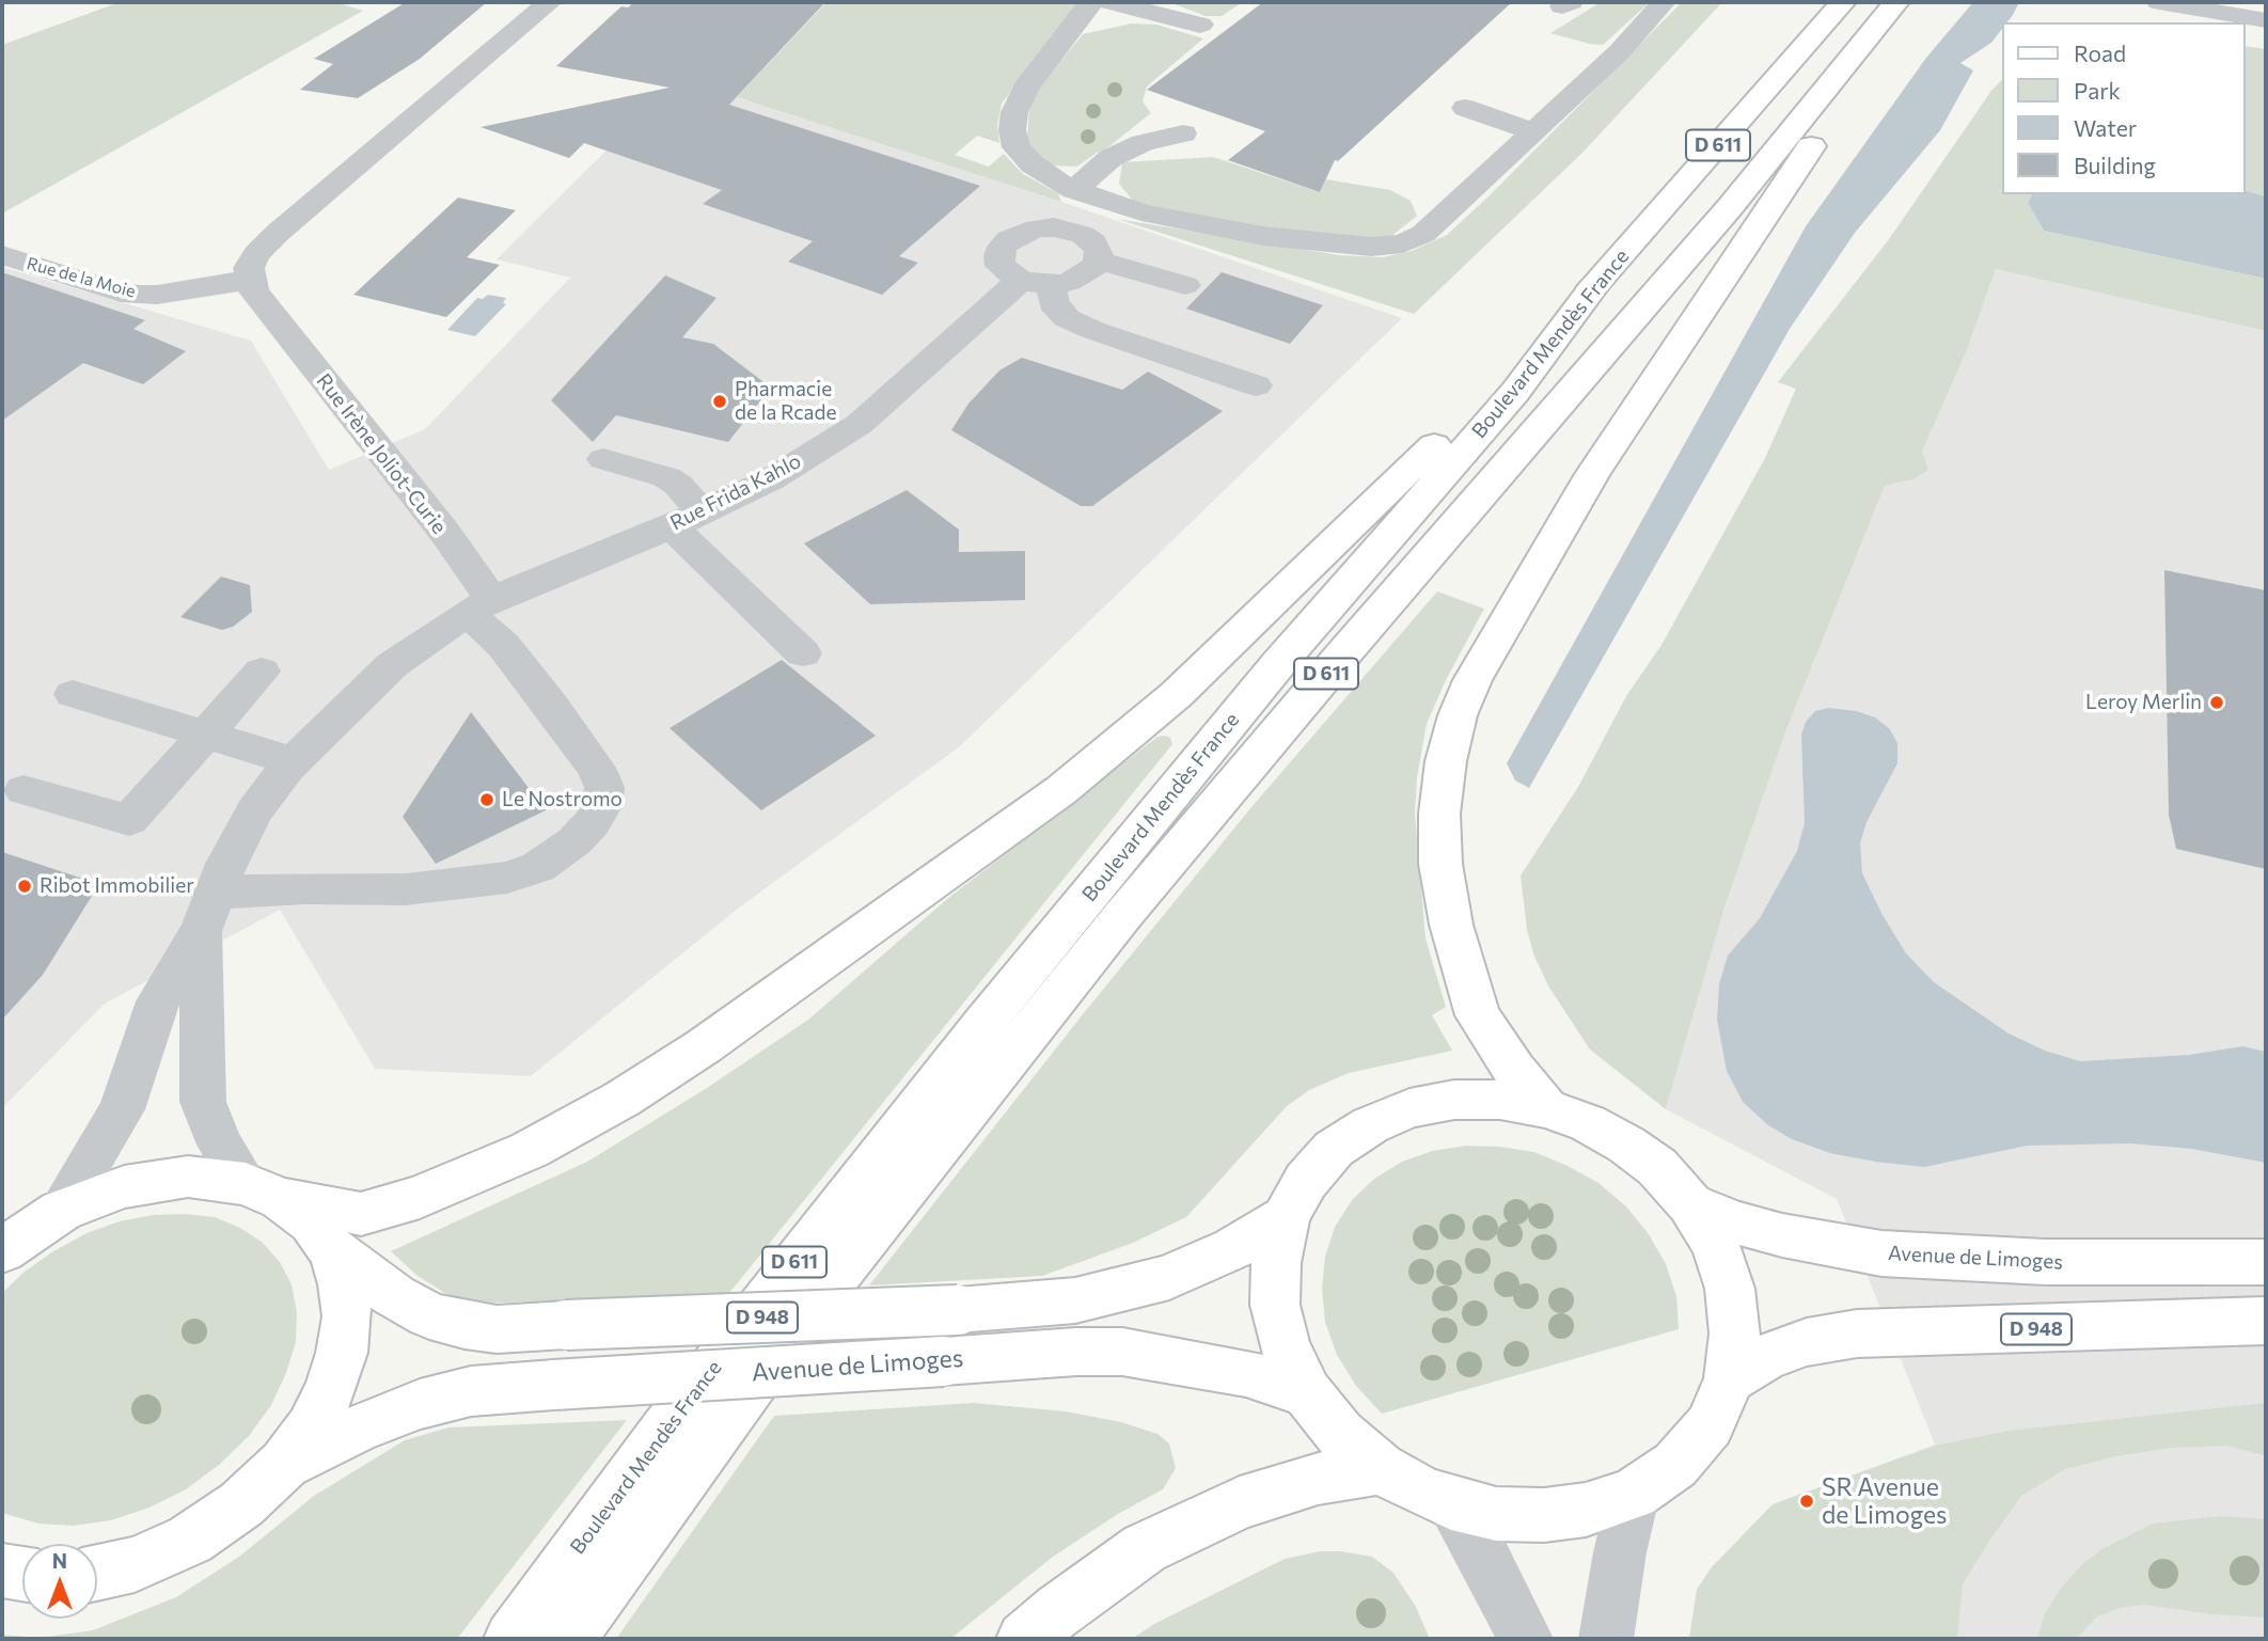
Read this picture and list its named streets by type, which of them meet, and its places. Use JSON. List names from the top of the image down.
{
  "streets": {
    "main road": [
      "D 611",
      "Boulevard Mendès France",
      "Avenue de Limoges",
      "D 948"
    ],
    "street": ["Rue de la Moie", "Rue Irène Joliot-Curie", "Rue Frida Kahlo"]
  },
  "crossings": [
    ["Rue de la Moie", "Rue Irène Joliot-Curie"],
    ["Rue Irène Joliot-Curie", "Rue Frida Kahlo"]
  ],
  "places": [
    "Pharmacie de la Rcade",
    "Leroy Merlin",
    "Le Nostromo",
    "Ribot Immobilier",
    "SR Avenue de Limoges"
  ],
  "legend": [
    "Road",
    "Park",
    "Water",
    "Building"
  ],
  "north": "top"
}
